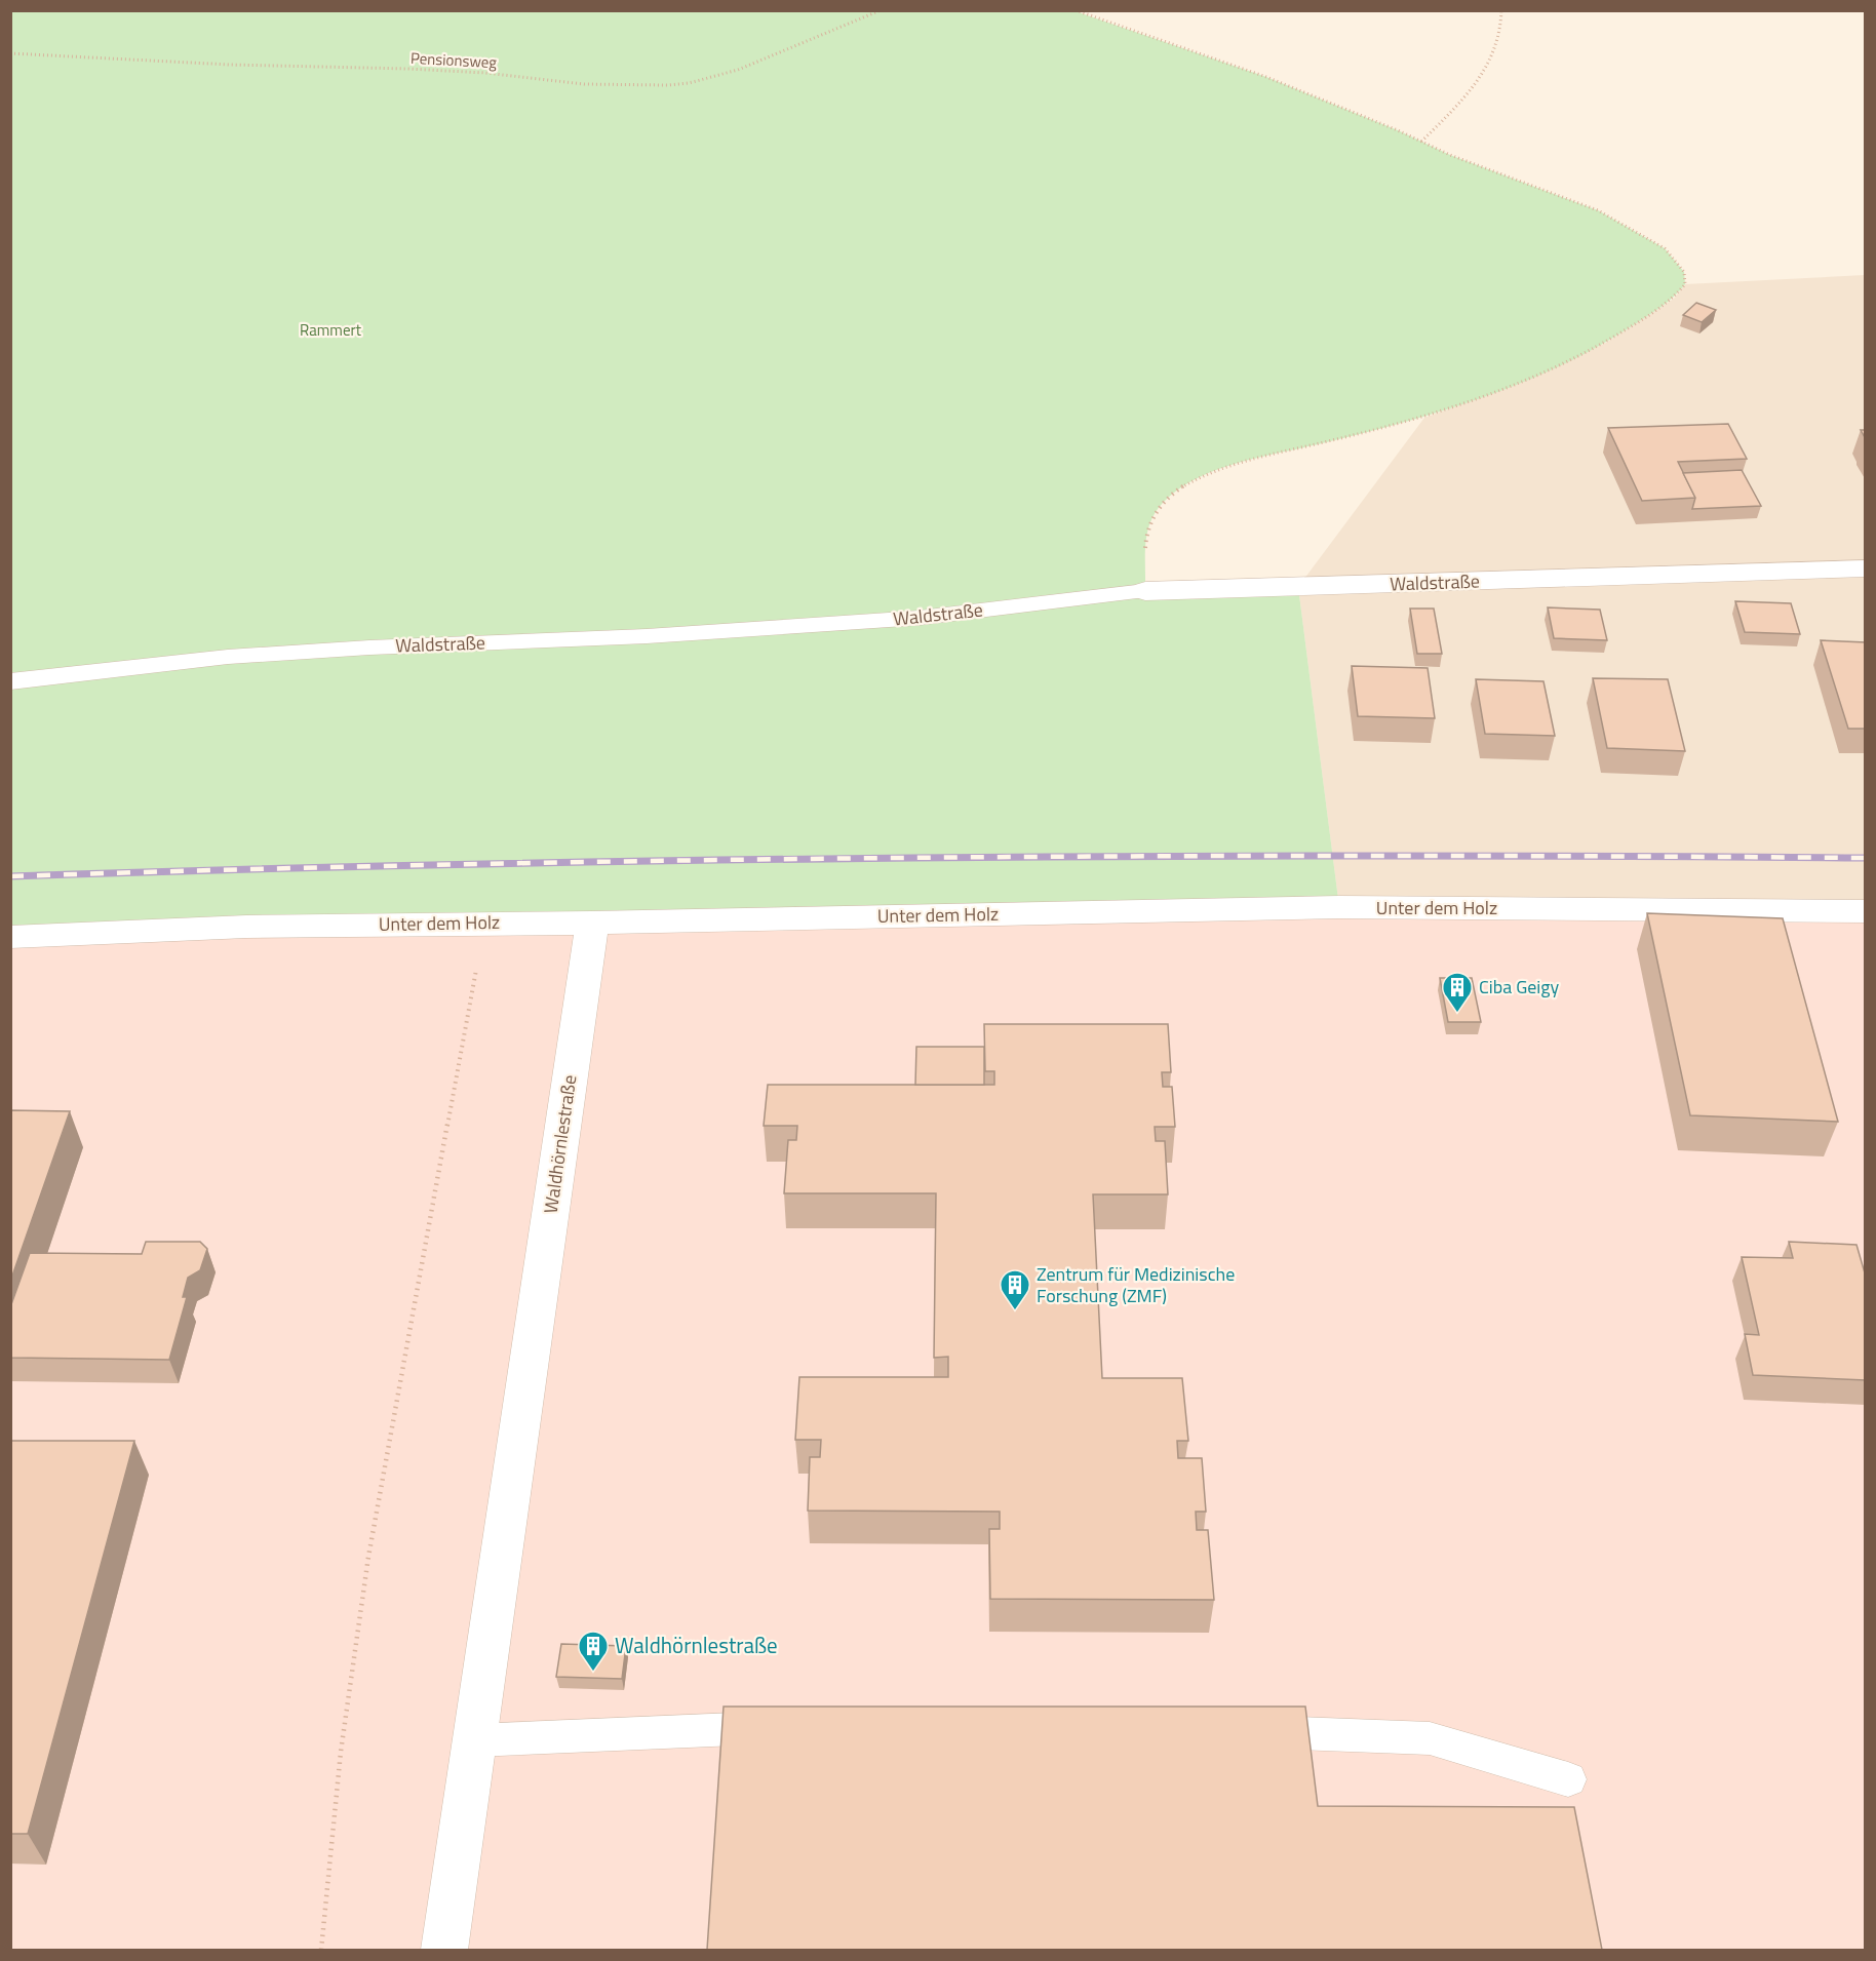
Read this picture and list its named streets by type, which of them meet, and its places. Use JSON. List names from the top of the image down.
{
  "streets": {
    "street": ["Waldstraße", "Unter dem Holz", "Waldhörnlestraße"],
    "path": ["Pensionsweg"]
  },
  "crossings": [
    ["Unter dem Holz", "Waldhörnlestraße"]
  ],
  "parks": ["Rammert"],
  "places": {
    "building": ["Ciba Geigy", "Zentrum für Medizinische Forschung (ZMF)", "Waldhörnlestraße"]
  }
}
